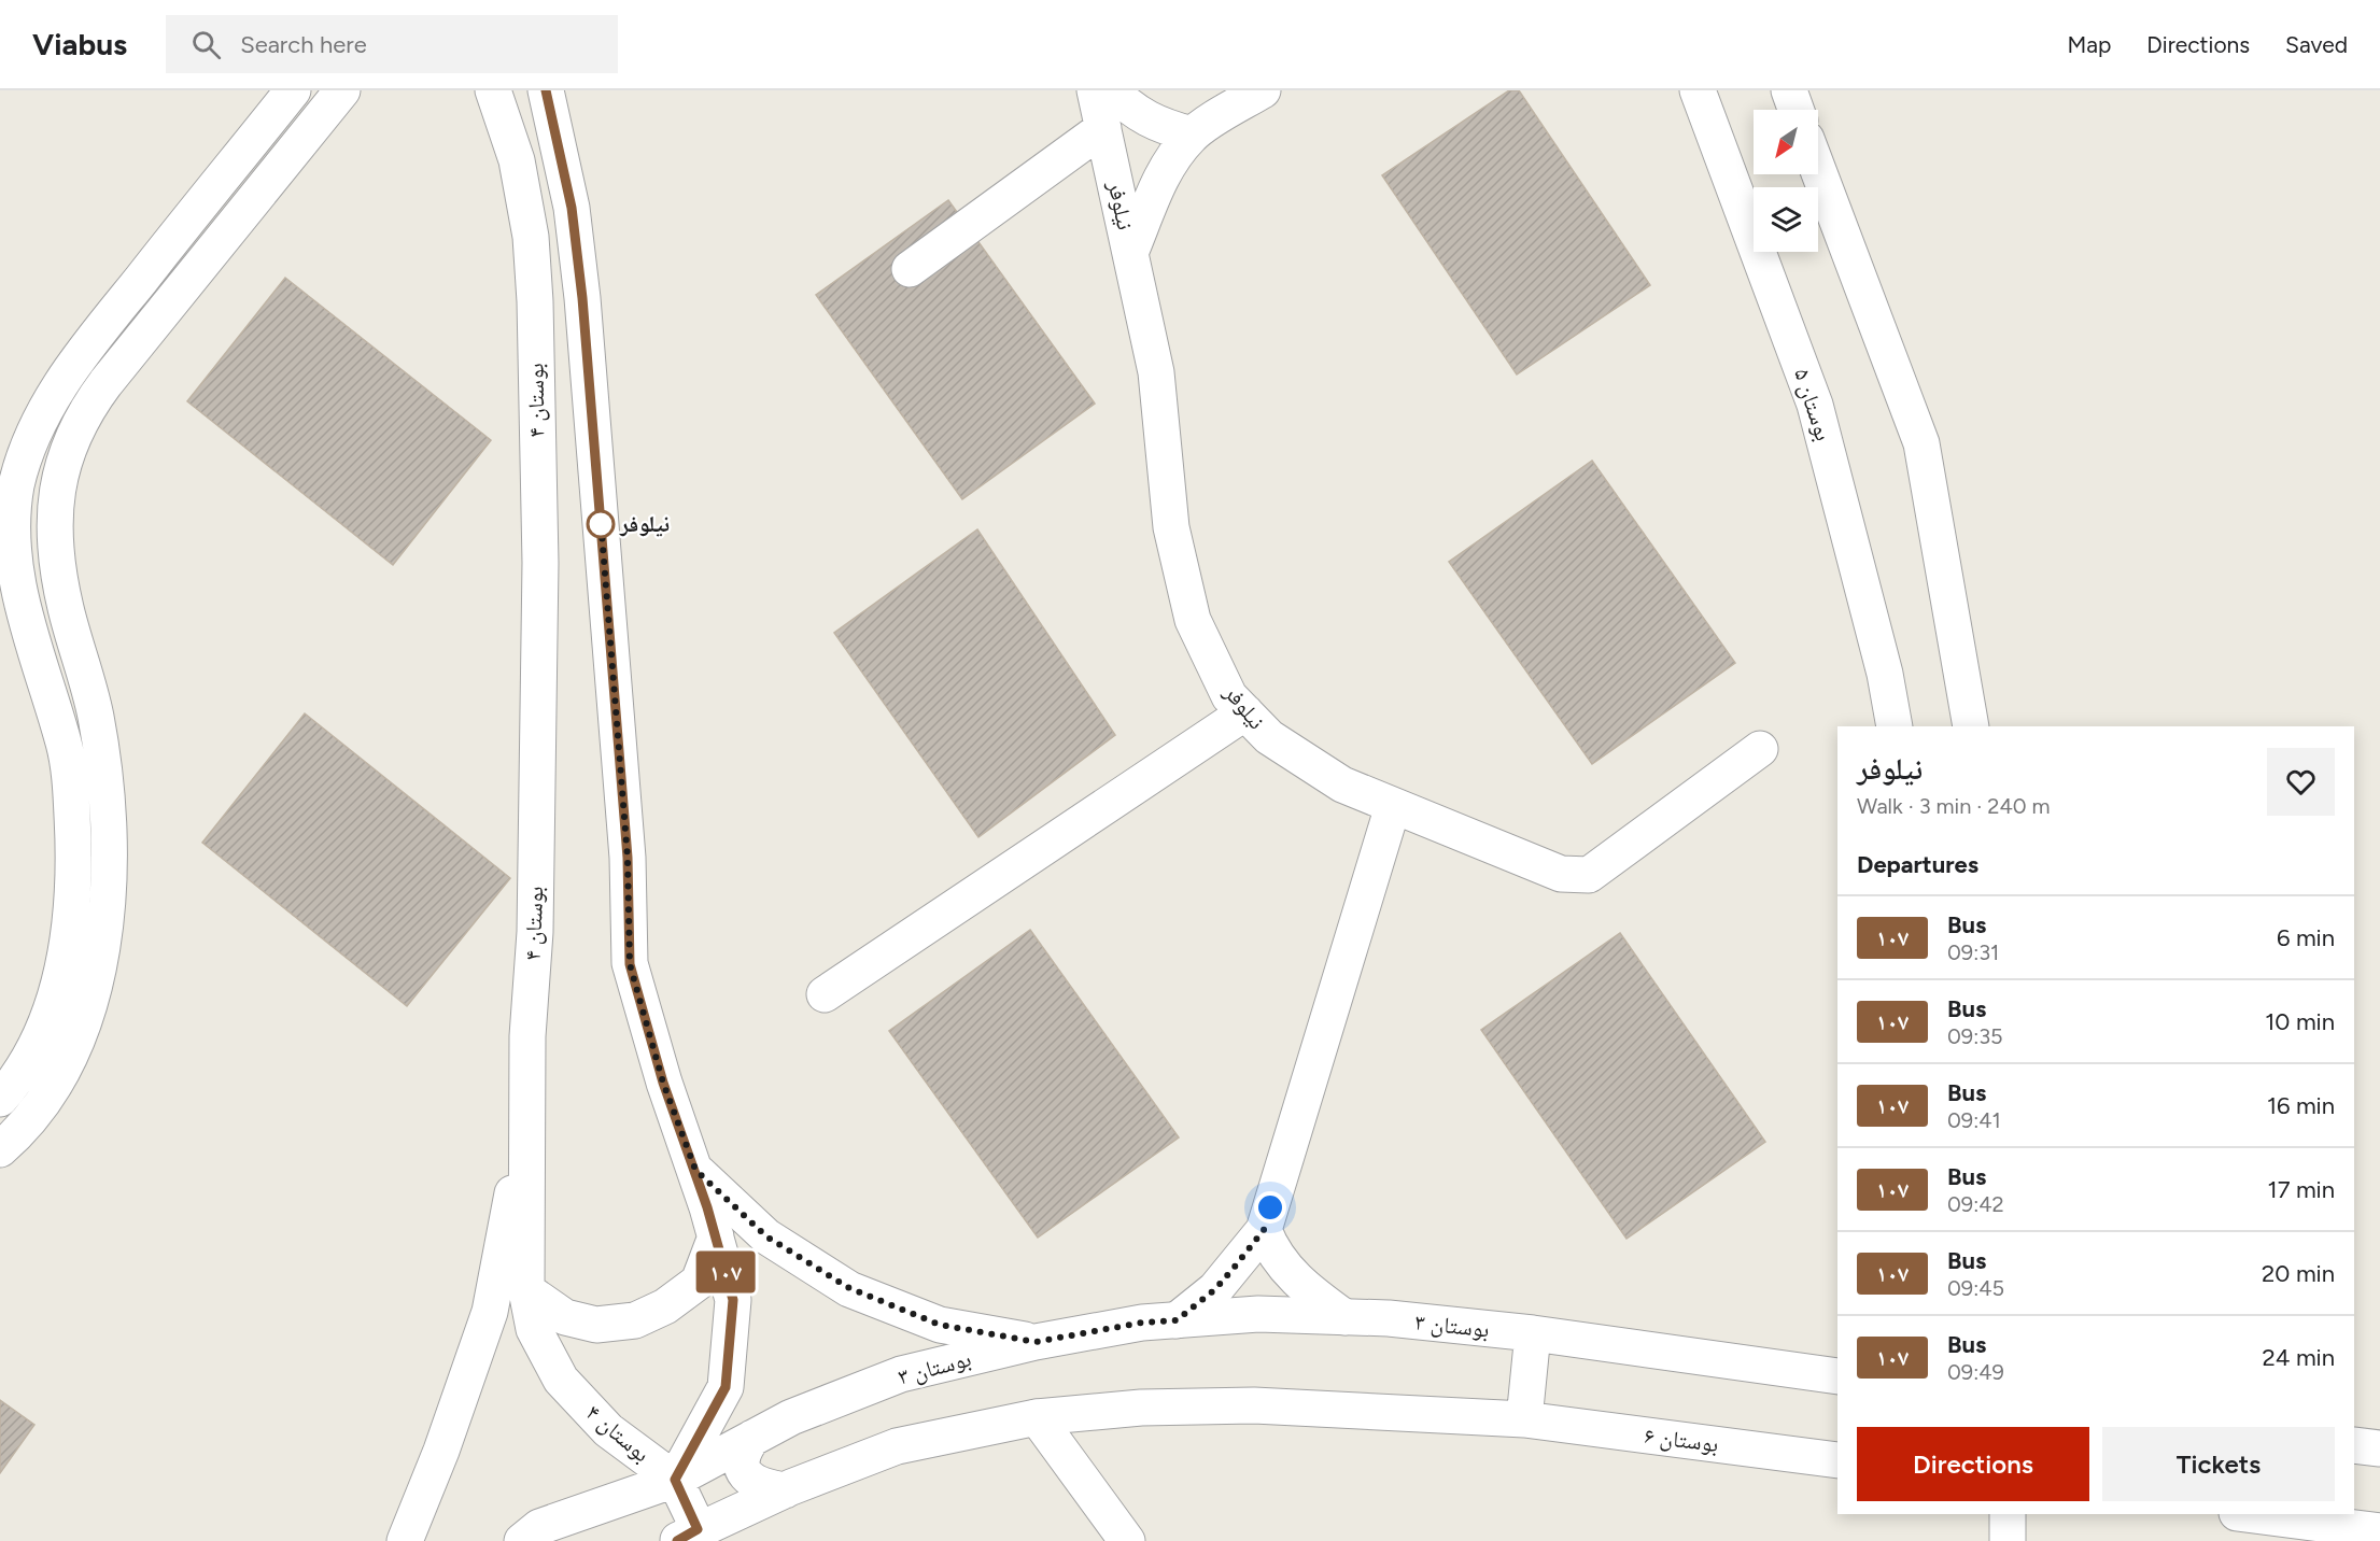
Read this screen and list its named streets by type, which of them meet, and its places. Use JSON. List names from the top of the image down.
{
  "streets": {
    "street": [
      "نیلوفر",
      "بوستان ۴",
      "بوستان ۵",
      "بوستان ۳",
      "بوستان ۶"
    ]
  },
  "crossings": [
    ["بوستان ۴", "بوستان ۳"]
  ],
  "places": ["نیلوفر"],
  "lines": ["bus line ۱۰۷"],
  "north": "bottom left",
  "page": {
    "header": "Viabus",
    "search": "Search here",
    "nav": ["Map", "Directions", "Saved"],
    "on_map": "۱۰۷",
    "heading": [
      ["نیلوفر", "Walk · 3 min · 240 m"],
      "Departures"
    ],
    "list": [
      {
        "mark": "۱۰۷",
        "name": "Bus",
        "note": "09:31",
        "value": "6 min"
      },
      {
        "mark": "۱۰۷",
        "name": "Bus",
        "note": "09:35",
        "value": "10 min"
      },
      {
        "mark": "۱۰۷",
        "name": "Bus",
        "note": "09:41",
        "value": "16 min"
      },
      {
        "mark": "۱۰۷",
        "name": "Bus",
        "note": "09:42",
        "value": "17 min"
      },
      {
        "mark": "۱۰۷",
        "name": "Bus",
        "note": "09:45",
        "value": "20 min"
      },
      {
        "mark": "۱۰۷",
        "name": "Bus",
        "note": "09:49",
        "value": "24 min"
      }
    ],
    "buttons": ["Directions", "Tickets"]
  }
}
